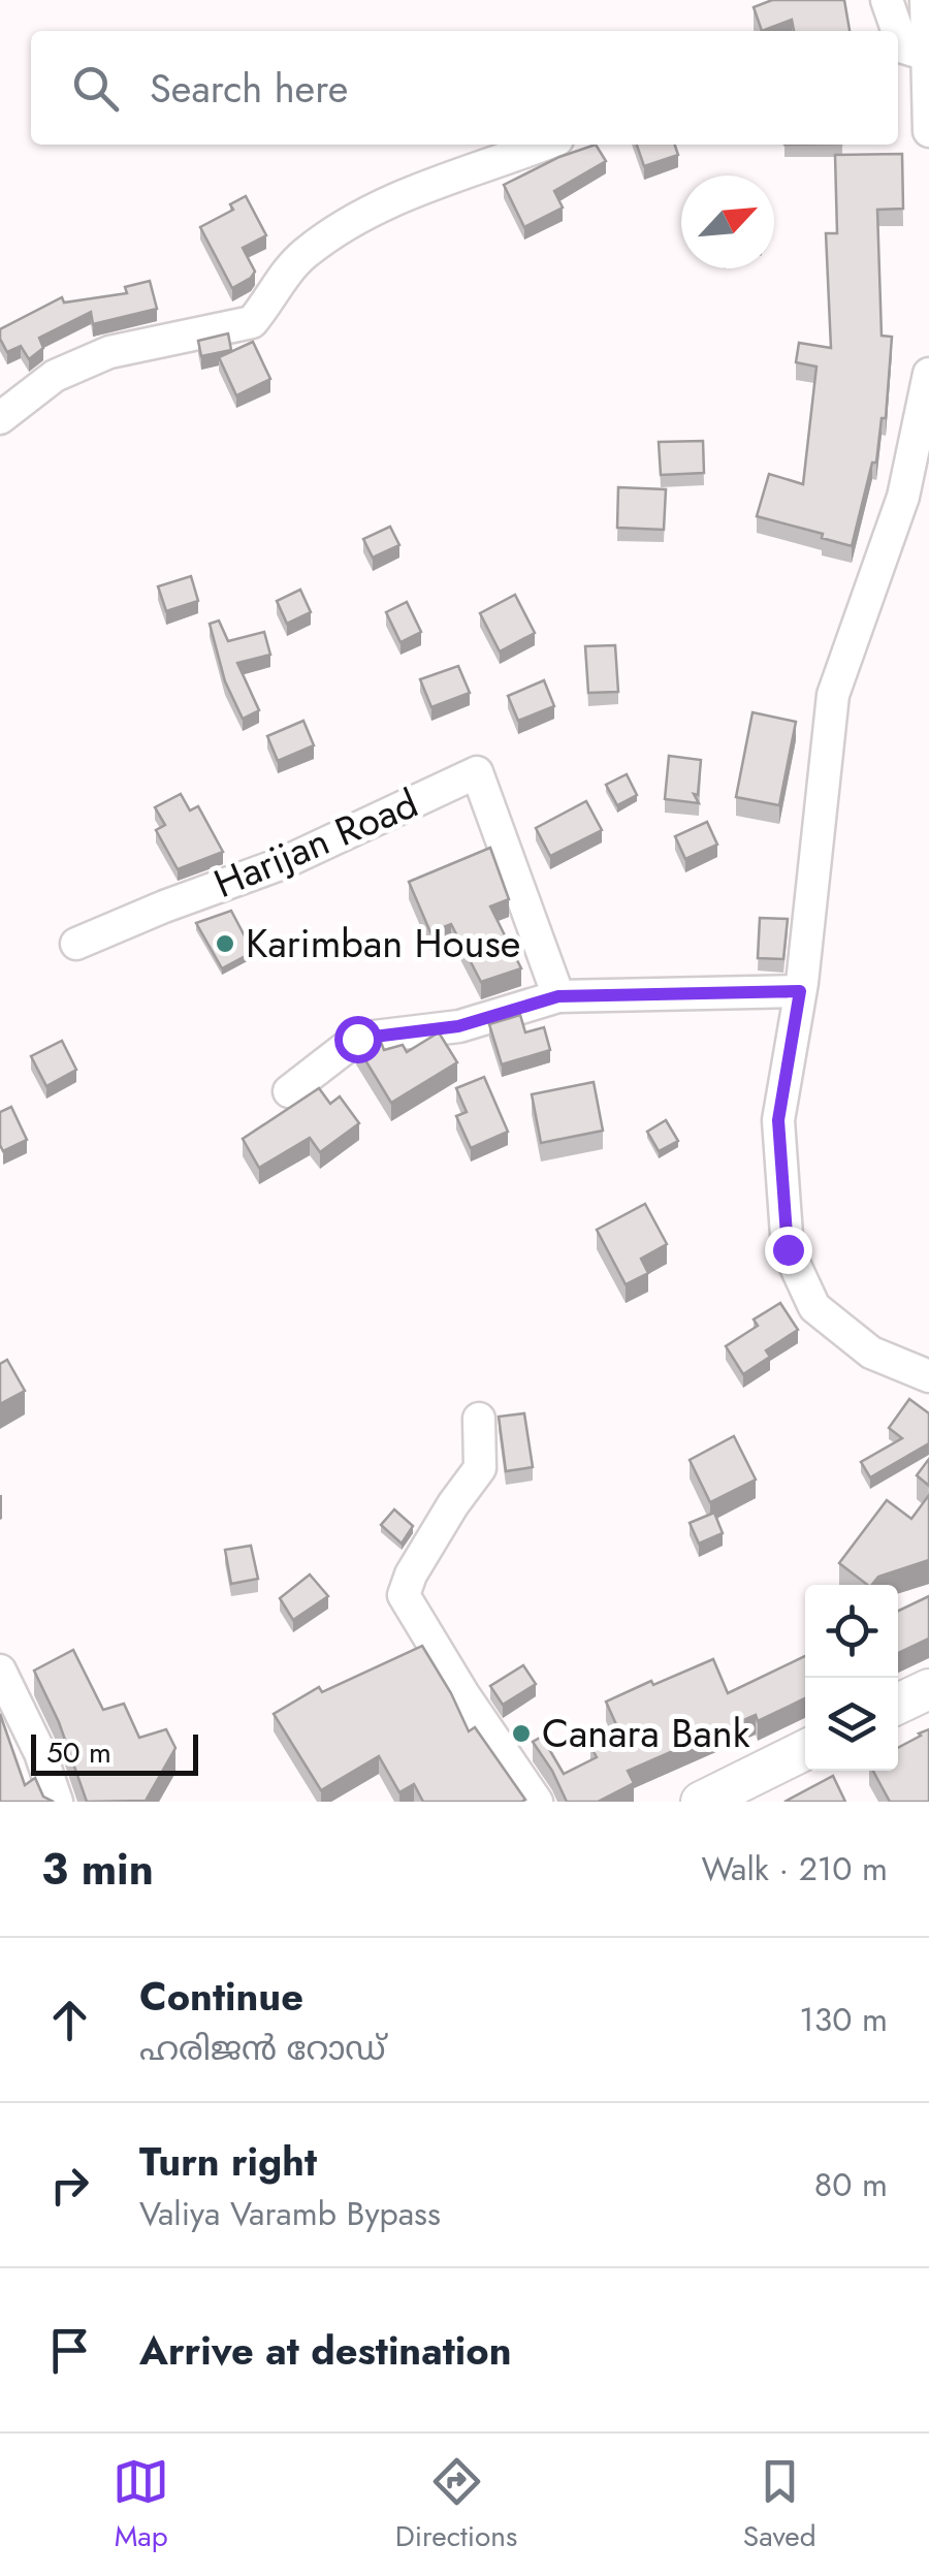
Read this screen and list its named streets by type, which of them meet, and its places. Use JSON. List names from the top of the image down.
{
  "streets": {
    "street": ["Harijan Road"]
  },
  "places": ["Karimban House", "Canara Bank"],
  "scale_bar": "50 m",
  "north": "top right",
  "page": {
    "search": "Search here",
    "scale": "50 m",
    "heading": ["3 min", "Walk · 210 m"],
    "list": [
      ["Continue", "ഹരിജൻ റോഡ്", "130 m"],
      ["Turn right", "Valiya Varamb Bypass", "80 m"],
      "Arrive at destination"
    ],
    "nav": ["Map", "Directions", "Saved"]
  }
}
